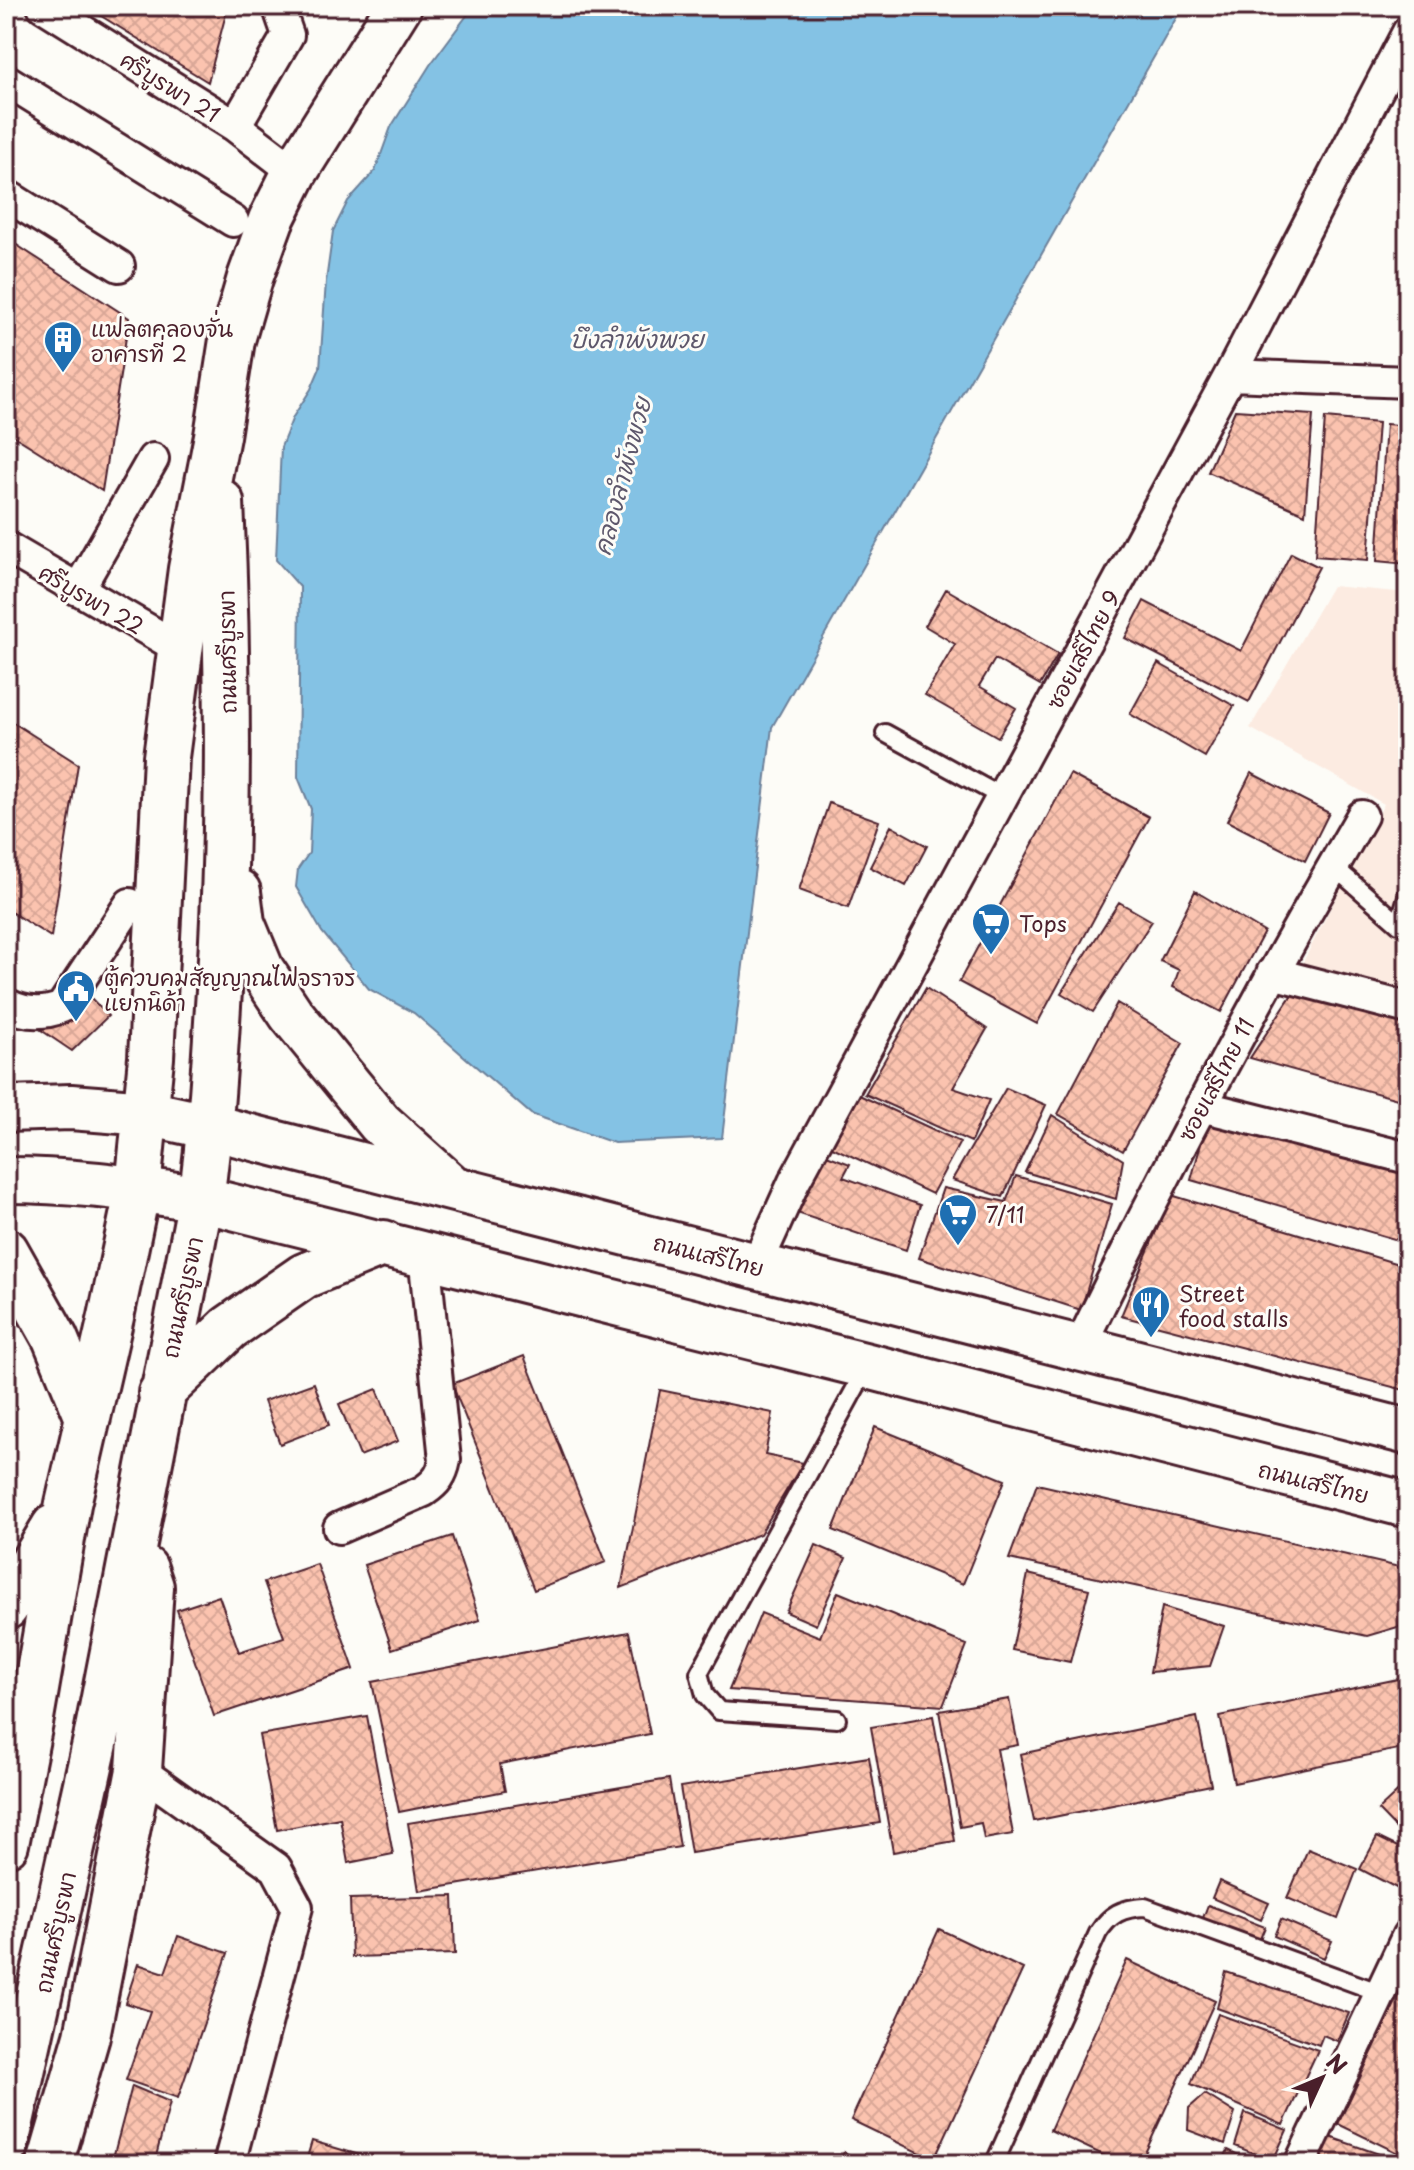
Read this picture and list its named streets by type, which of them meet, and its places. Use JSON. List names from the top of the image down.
{
  "streets": {
    "street": [
      "ศรีบูรพา 21",
      "ศรีบูรพา 22",
      "ซอยเสรีไทย 9",
      "ถนนศรีบูรพา",
      "ซอยเสรีไทย 11",
      "ถนนเสรีไทย"
    ]
  },
  "crossings": [
    ["ศรีบูรพา 21", "ถนนศรีบูรพา"],
    ["ศรีบูรพา 22", "ถนนศรีบูรพา"],
    ["ซอยเสรีไทย 9", "ถนนเสรีไทย"],
    ["ถนนศรีบูรพา", "ถนนเสรีไทย"],
    ["ซอยเสรีไทย 11", "ถนนเสรีไทย"]
  ],
  "water": ["บึงลำพังพวย", "คลองลำพังพวย"],
  "places": {
    "building": ["แฟลตคลองจั่น อาคารที่ 2"],
    "supermarket": ["Tops", "7/11"],
    "public building": ["ตู้ควบคุมสัญญาณไฟจราจร แยกนิด้า"],
    "restaurant": ["Street food stalls"]
  },
  "north": "top right"
}
